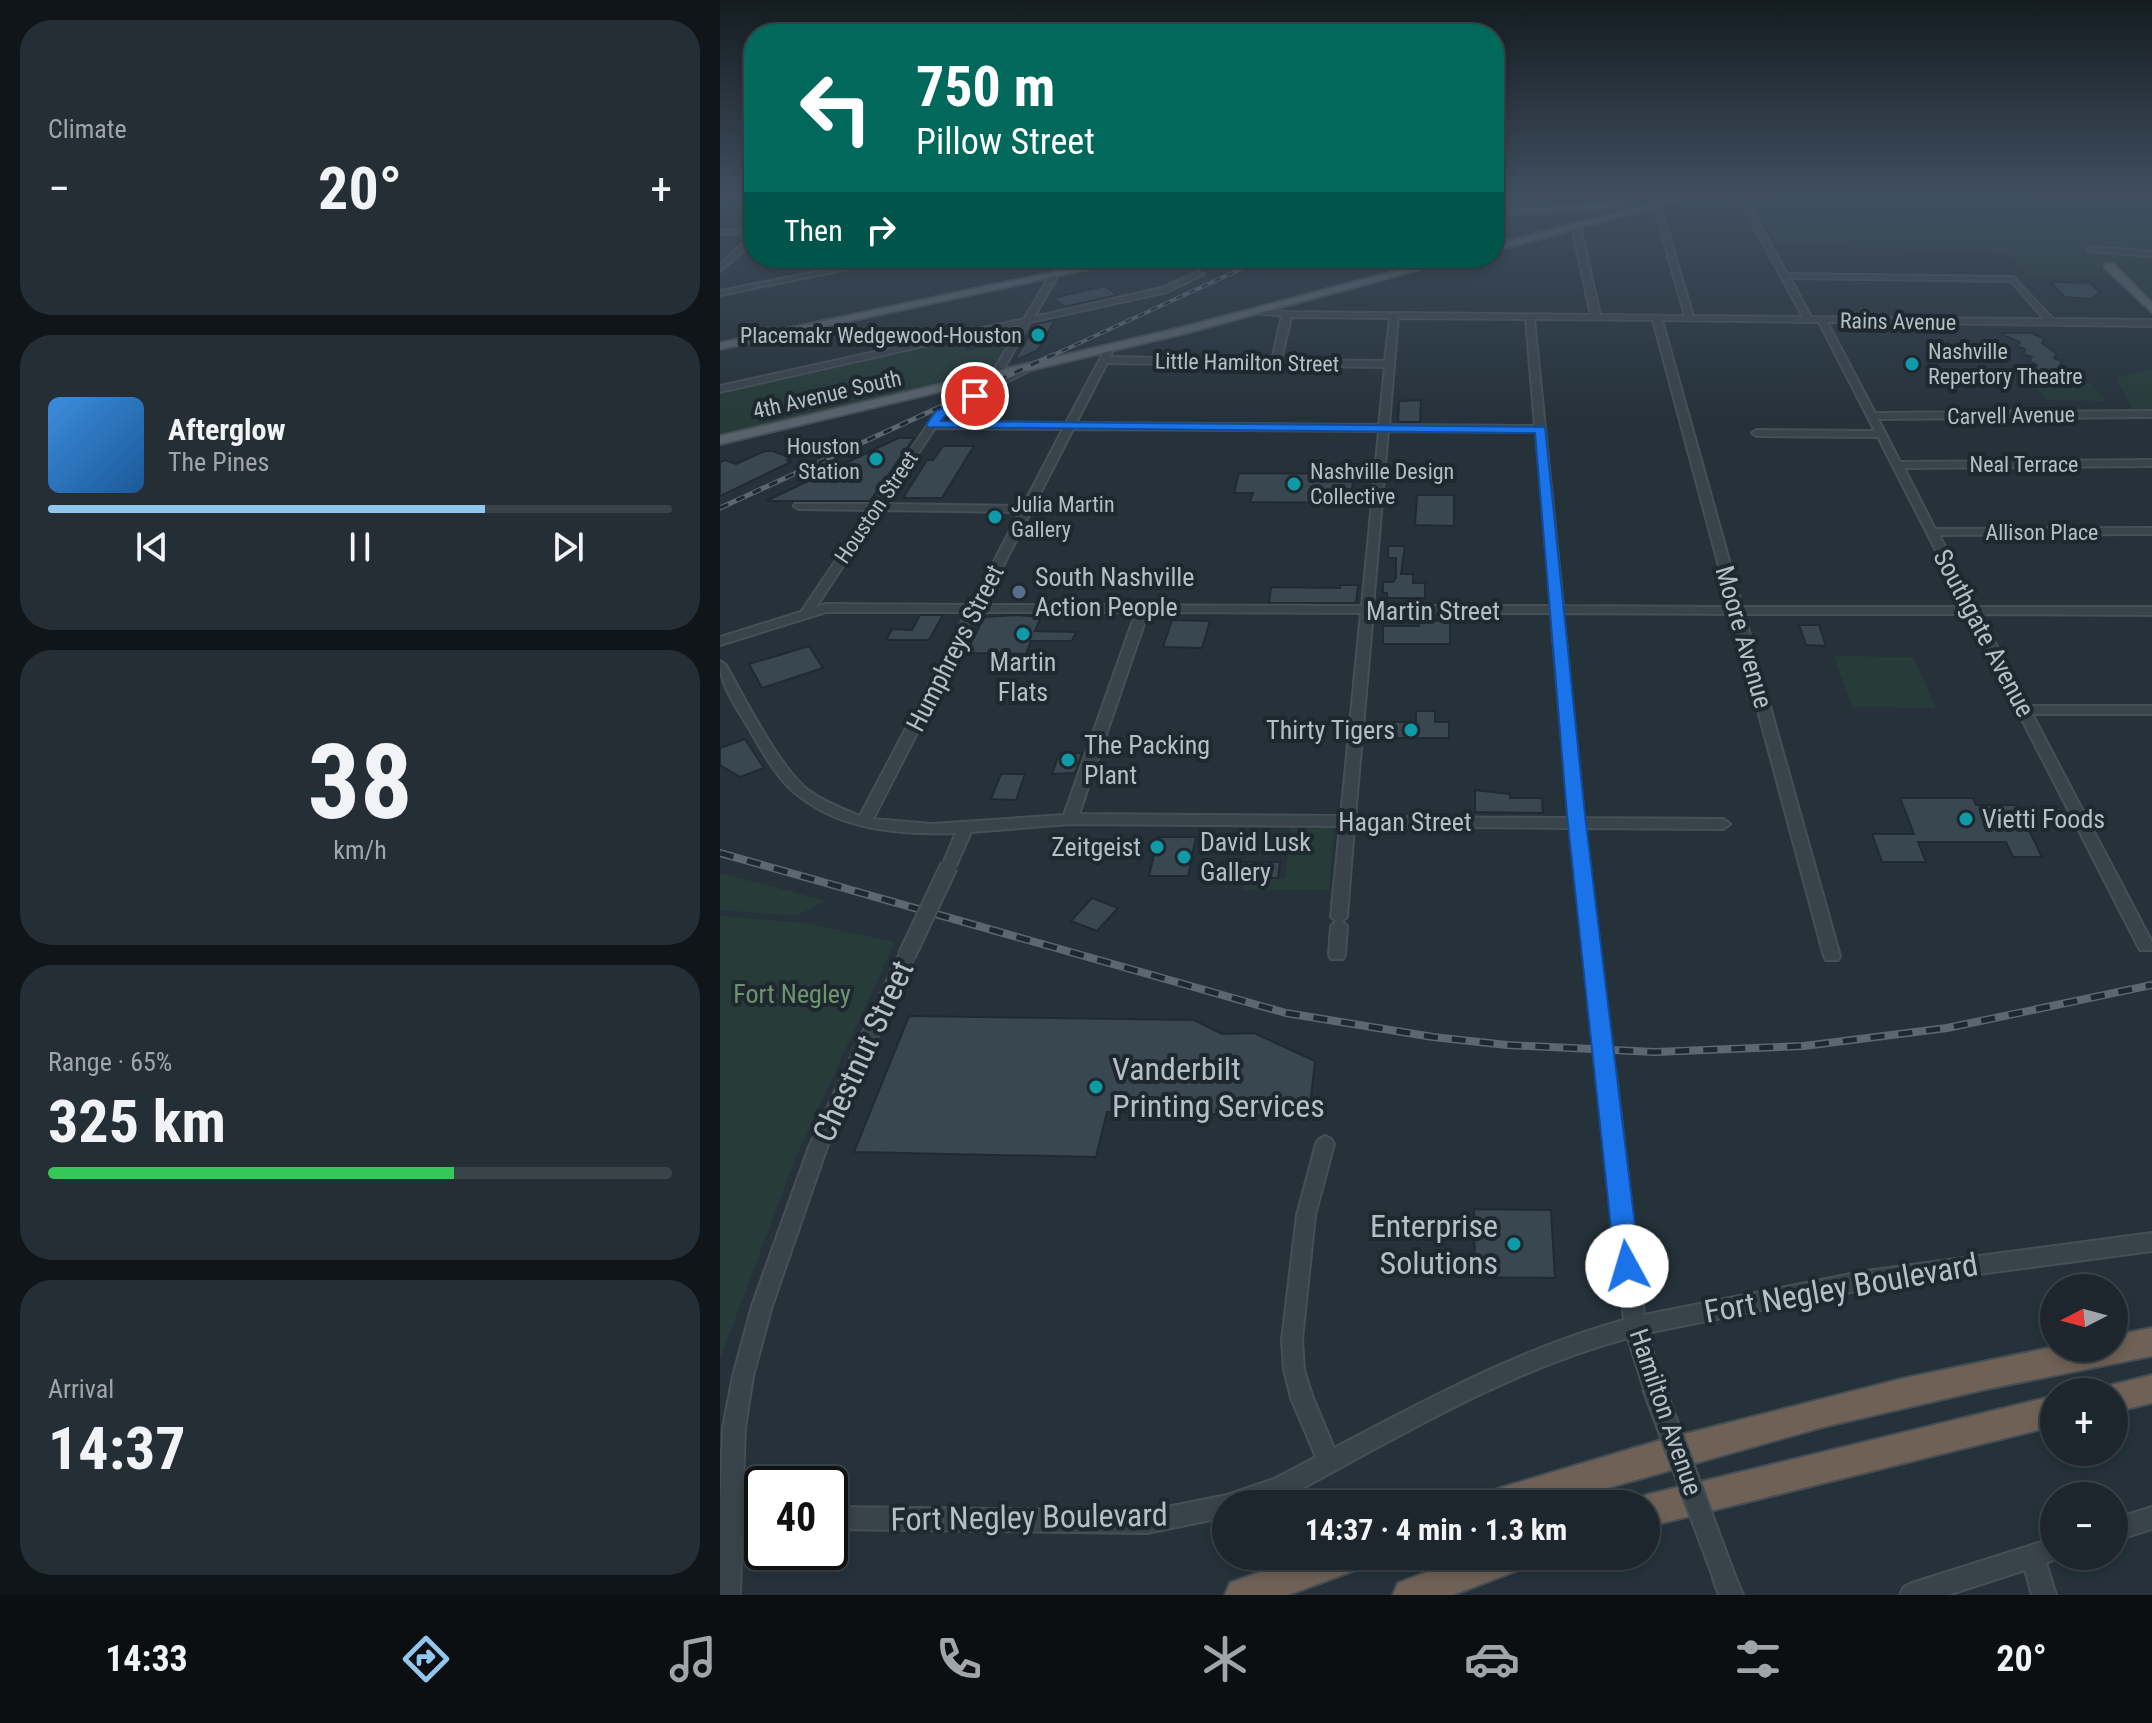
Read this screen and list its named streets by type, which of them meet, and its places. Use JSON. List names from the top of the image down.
{
  "streets": {
    "main road": ["4th Avenue South"],
    "street": [
      "Rains Avenue",
      "Little Hamilton Street",
      "Carvell Avenue",
      "Neal Terrace",
      "Houston Street",
      "Allison Place",
      "Martin Street",
      "Southgate Avenue",
      "Moore Avenue",
      "Humphreys Street",
      "Hagan Street",
      "Chestnut Street",
      "Fort Negley Boulevard",
      "Hamilton Avenue"
    ]
  },
  "crossings": [
    ["Rains Avenue", "4th Avenue South"],
    ["Rains Avenue", "Southgate Avenue"],
    ["Rains Avenue", "Moore Avenue"],
    ["Rains Avenue", "Hamilton Avenue"],
    ["Little Hamilton Street", "Humphreys Street"],
    ["4th Avenue South", "Houston Street"],
    ["4th Avenue South", "Humphreys Street"],
    ["Carvell Avenue", "Southgate Avenue"],
    ["Neal Terrace", "Southgate Avenue"],
    ["Houston Street", "Martin Street"],
    ["Allison Place", "Southgate Avenue"],
    ["Martin Street", "Southgate Avenue"],
    ["Martin Street", "Moore Avenue"],
    ["Martin Street", "Humphreys Street"],
    ["Martin Street", "Hamilton Avenue"],
    ["Hagan Street", "Chestnut Street"],
    ["Hagan Street", "Hamilton Avenue"],
    ["Fort Negley Boulevard", "Hamilton Avenue"]
  ],
  "parks": ["Fort Negley"],
  "places": [
    "Placemakr Wedgewood-Houston",
    "Nashville Repertory Theatre",
    "Houston Station",
    "Nashville Design Collective",
    "Julia Martin Gallery",
    "South Nashville Action People",
    "Martin Flats",
    "Thirty Tigers",
    "The Packing Plant",
    "Vietti Foods",
    "Zeitgeist",
    "David Lusk Gallery",
    "Vanderbilt Printing Services",
    "Enterprise Solutions"
  ],
  "north": "left",
  "page": {
    "tile": [
      "Climate",
      ["38", "km/h"],
      ["Range · 65%", "325 km"],
      ["Arrival", "14:37"]
    ],
    "turn": ["750 m", "Pillow Street"],
    "heat": ["−", "20°", "+"],
    "then": "Then",
    "song": ["Afterglow", "The Pines"],
    "map_buttons": ["+", "−"],
    "limit": "40",
    "trip": "14:37 · 4 min · 1.3 km",
    "tabs": ["14:33", "20°"]
  }
}
